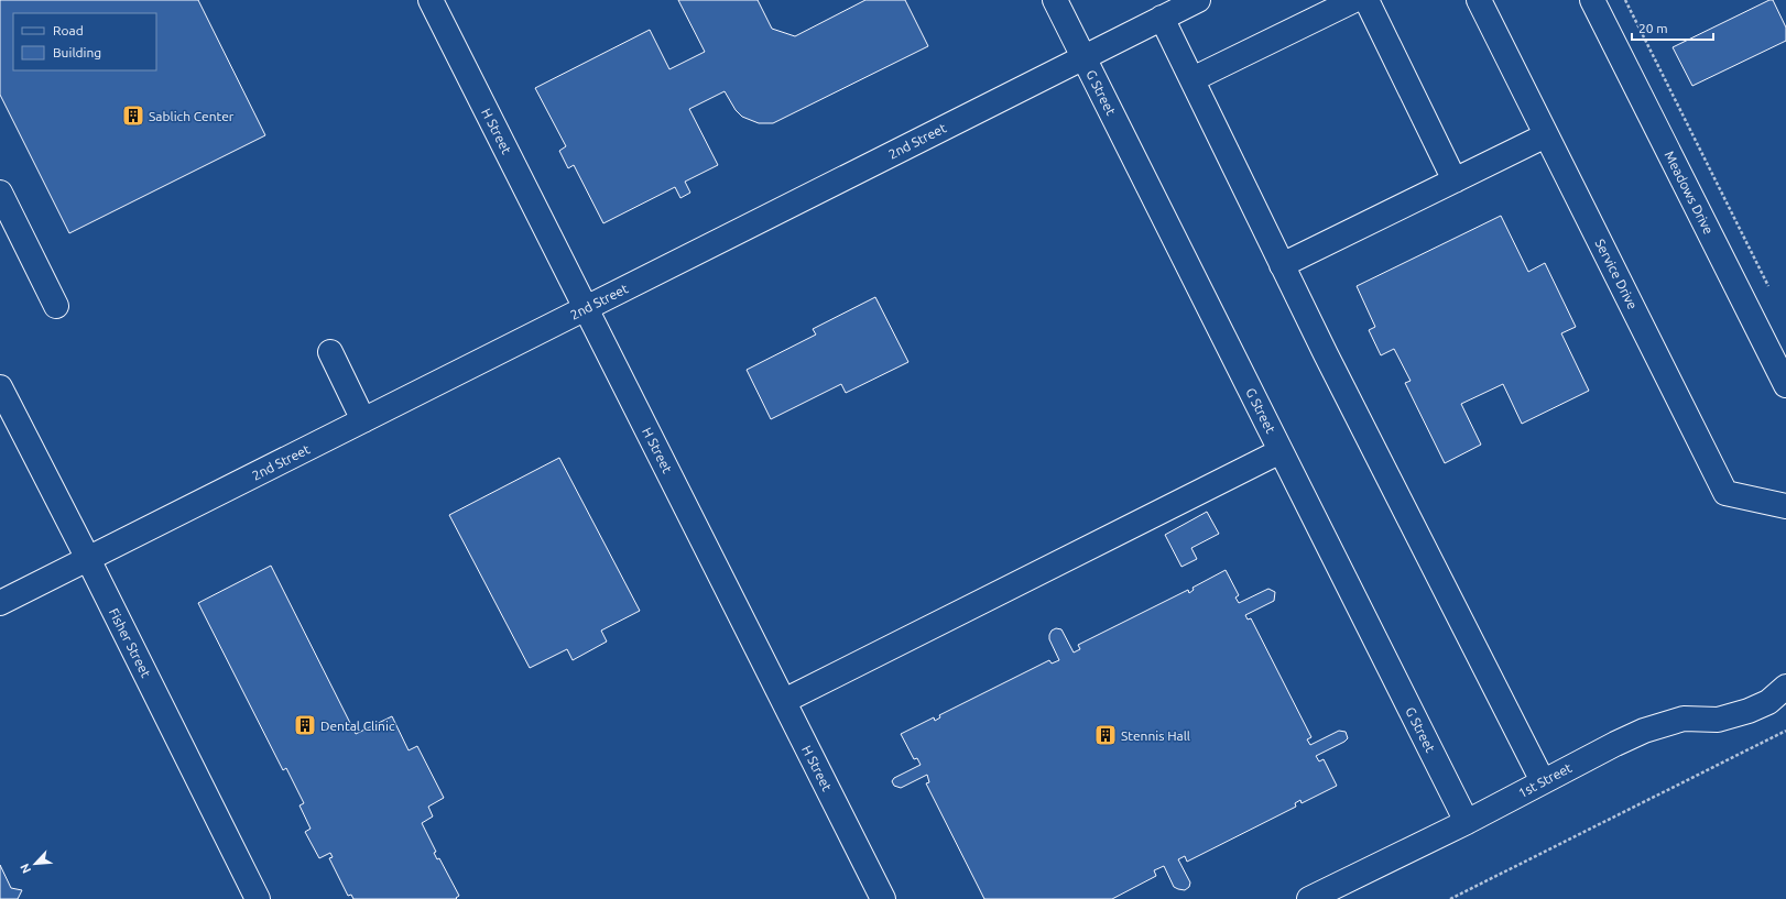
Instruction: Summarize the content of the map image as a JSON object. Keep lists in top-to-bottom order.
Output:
{
  "streets": {
    "street": [
      "G Street",
      "H Street",
      "2nd Street",
      "Meadows Drive",
      "Service Drive",
      "Fisher Street",
      "1st Street"
    ]
  },
  "crossings": [
    ["G Street", "2nd Street"],
    ["G Street", "1st Street"],
    ["H Street", "2nd Street"],
    ["2nd Street", "Fisher Street"]
  ],
  "places": {
    "building": ["Sablich Center", "Dental Clinic", "Stennis Hall"]
  },
  "legend": ["Road", "Building"],
  "scale_bar": "20 m",
  "north": "bottom left"
}
